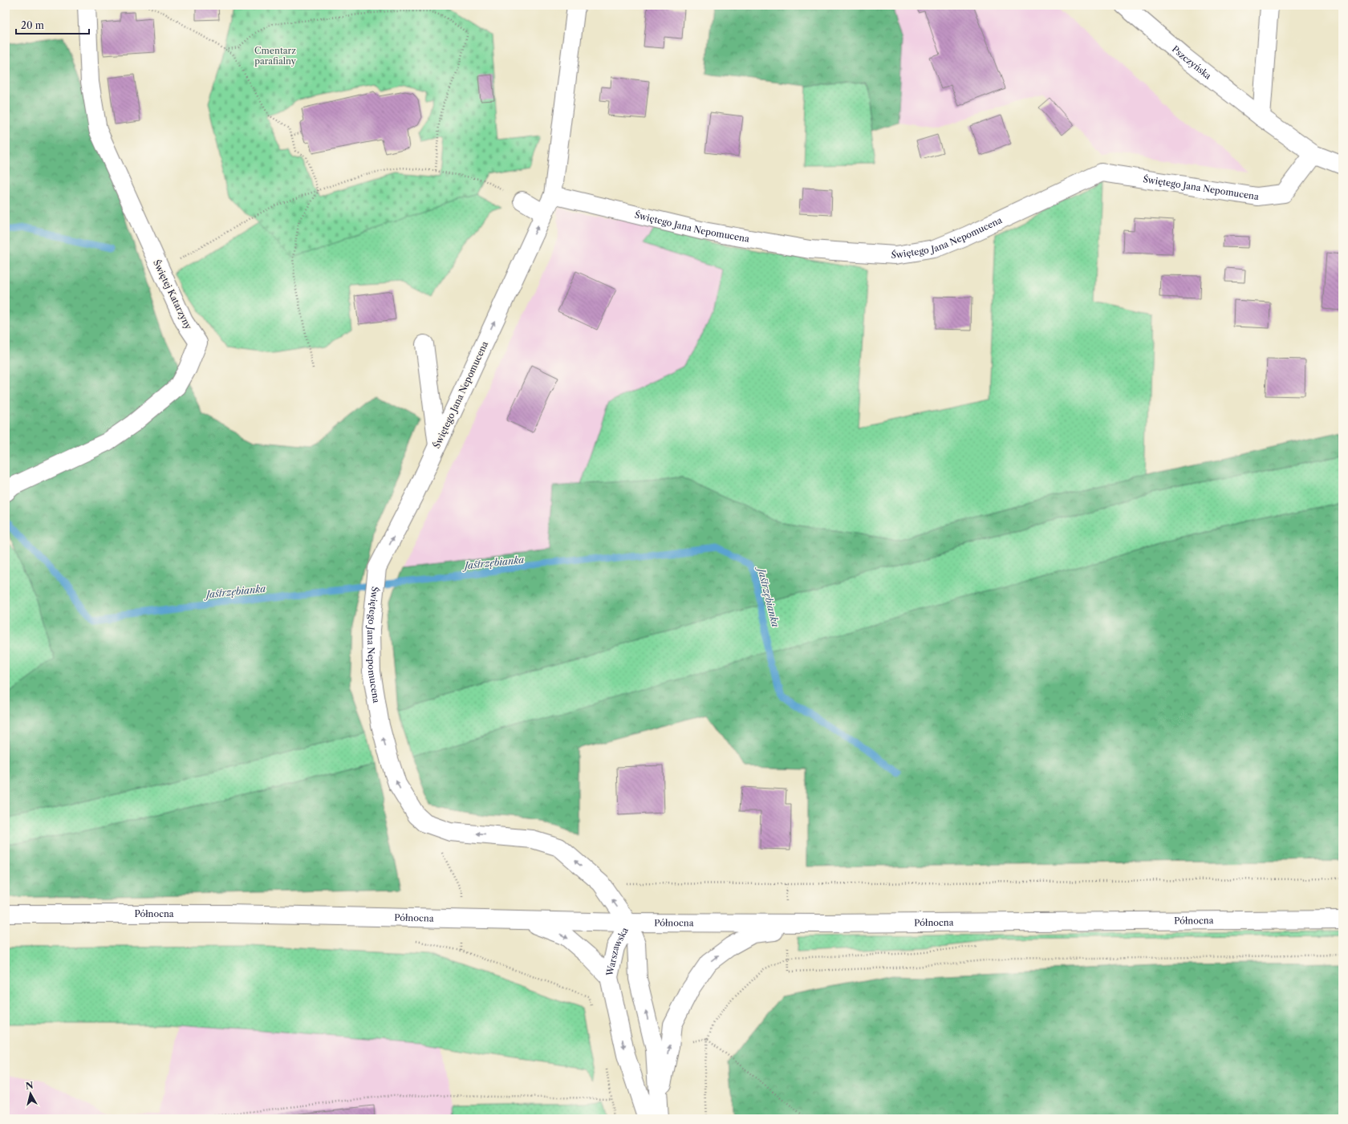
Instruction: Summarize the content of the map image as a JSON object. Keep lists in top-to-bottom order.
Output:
{
  "streets": {
    "street": [
      "Pszczyńska",
      "Świętego Jana Nepomucena",
      "Świętej Katarzyny",
      "Północna",
      "Warszawska"
    ]
  },
  "crossings": [
    ["Pszczyńska", "Świętego Jana Nepomucena"],
    ["Świętego Jana Nepomucena", "Północna"],
    ["Świętego Jana Nepomucena", "Warszawska"],
    ["Północna", "Warszawska"]
  ],
  "water": ["Jastrzębianka"],
  "parks": ["Cmentarz parafialny"],
  "scale_bar": "20 m",
  "north": "top"
}
